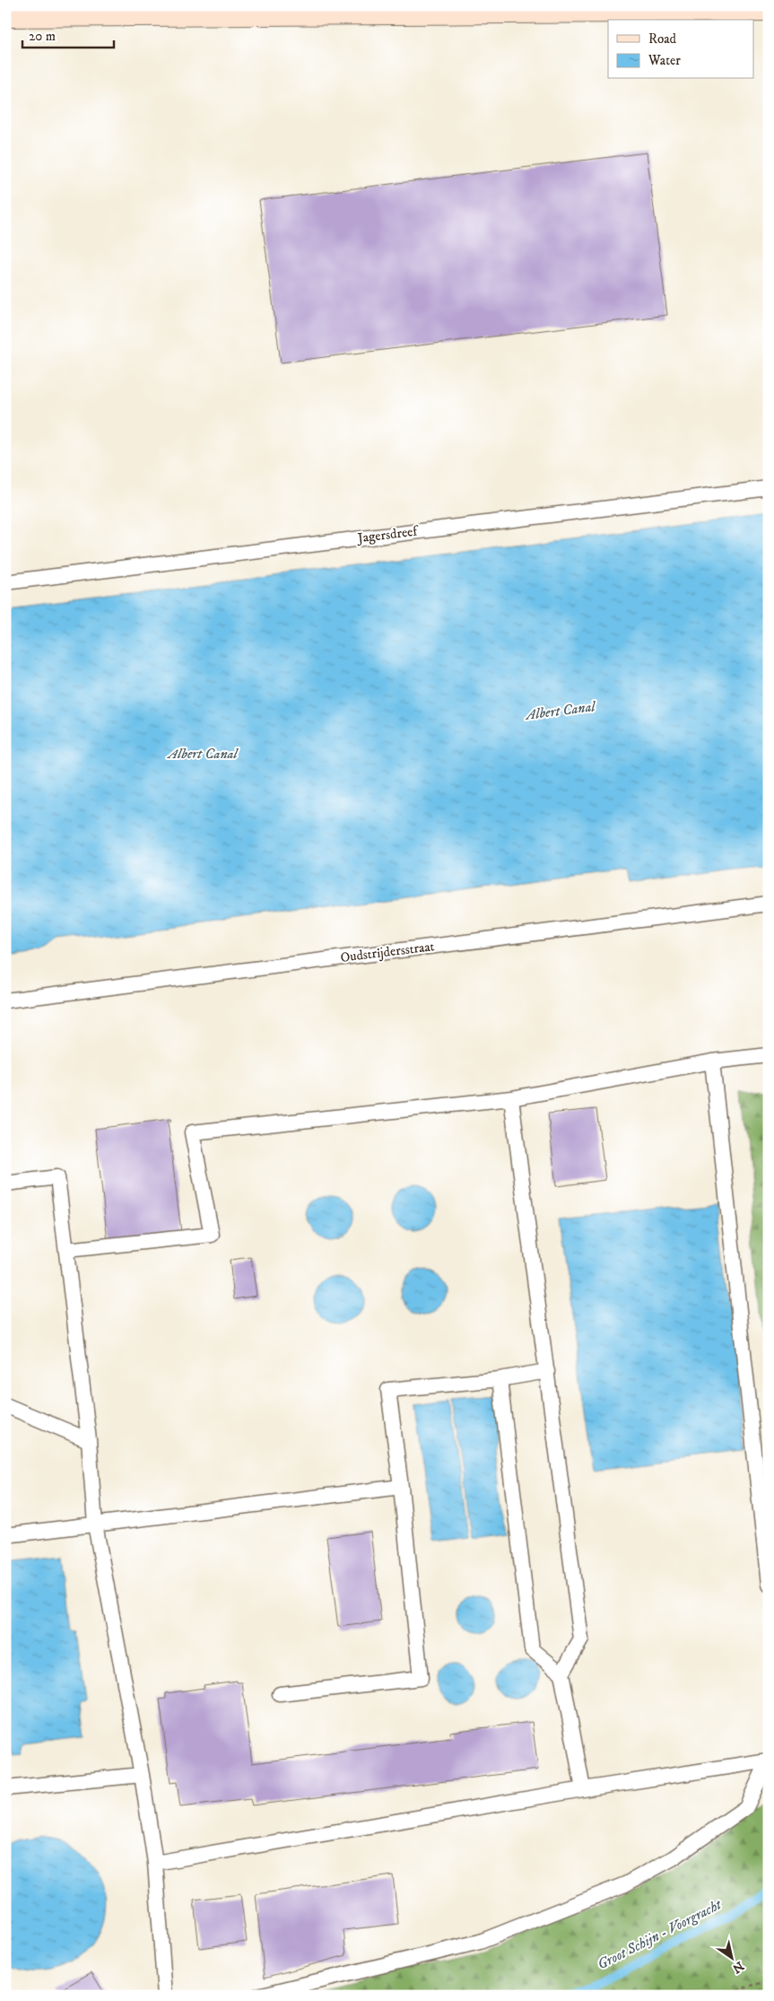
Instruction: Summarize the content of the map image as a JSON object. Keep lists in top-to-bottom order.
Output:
{
  "streets": {
    "lane": ["Jagersdreef", "Oudstrijdersstraat"]
  },
  "water": ["Albert Canal", "Groot Schijn - Voorgracht"],
  "legend": ["Road", "Water"],
  "scale_bar": "20 m",
  "north": "bottom right"
}
